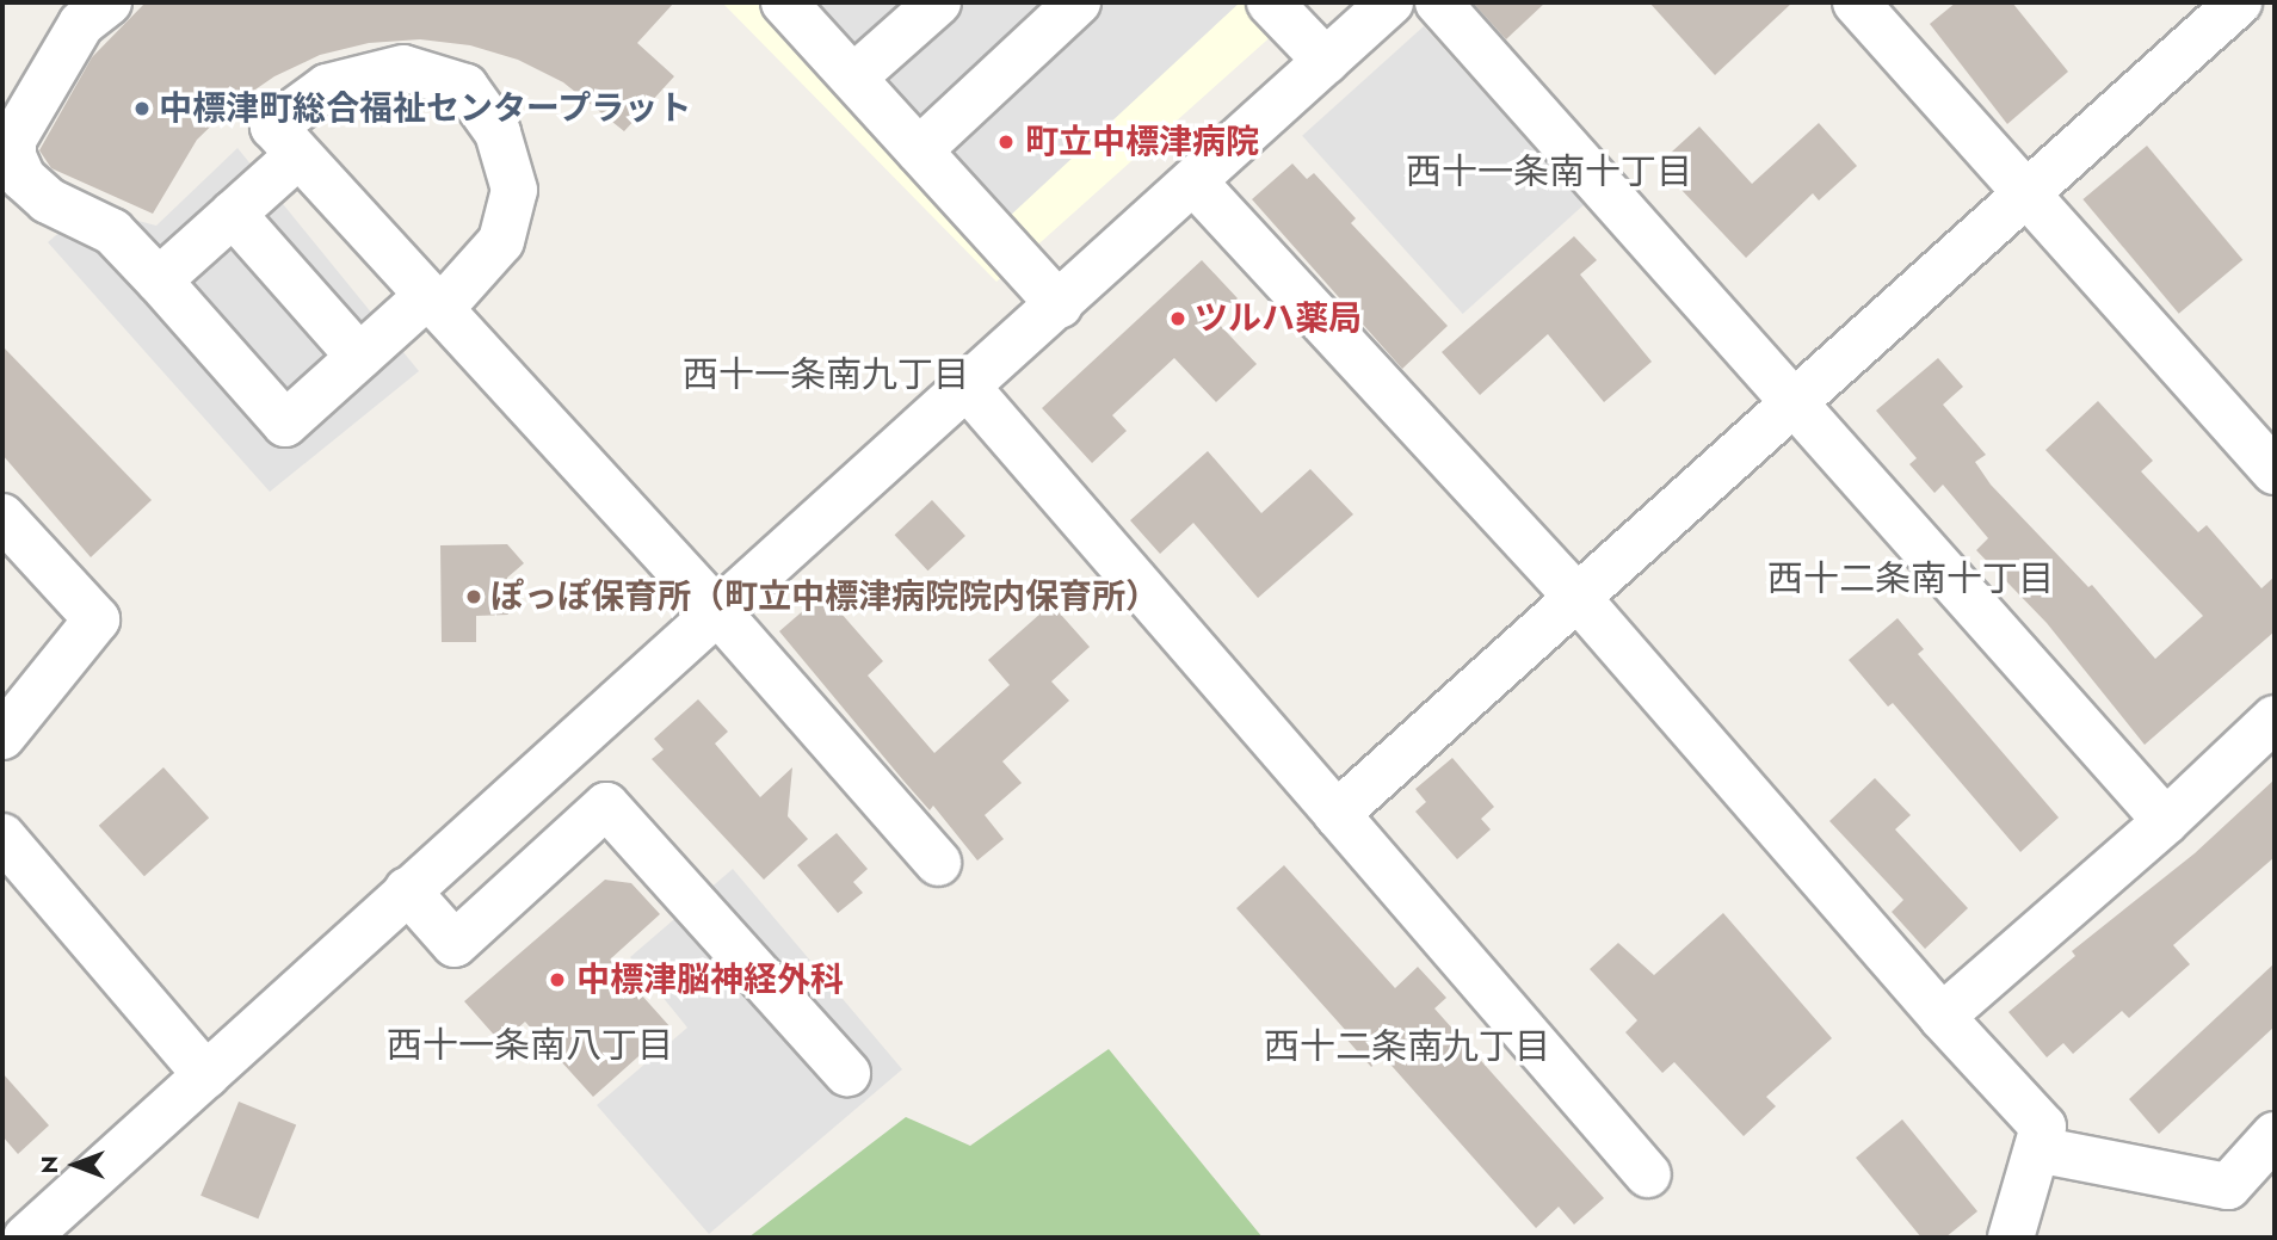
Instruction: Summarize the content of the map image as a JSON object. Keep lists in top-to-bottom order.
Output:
{
  "districts": [
    "西十一条南十丁目",
    "西十一条南九丁目",
    "西十二条南十丁目",
    "西十一条南八丁目",
    "西十二条南九丁目"
  ],
  "places": [
    "中標津町総合福祉センタープラット",
    "町立中標津病院",
    "ツルハ薬局",
    "ぽっぽ保育所（町立中標津病院院内保育所）",
    "中標津脳神経外科"
  ],
  "north": "left"
}
